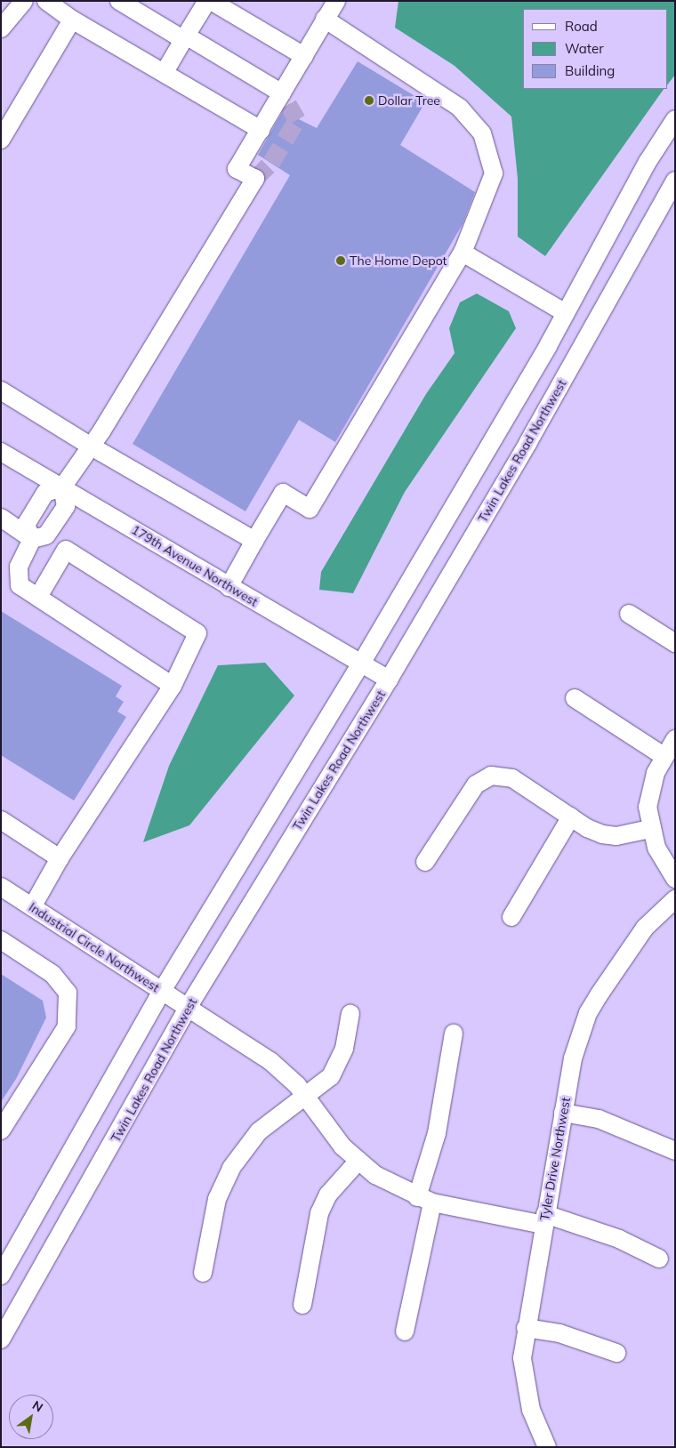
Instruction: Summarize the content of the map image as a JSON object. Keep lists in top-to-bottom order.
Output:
{
  "streets": {
    "street": [
      "Twin Lakes Road Northwest",
      "179th Avenue Northwest",
      "Industrial Circle Northwest",
      "Tyler Drive Northwest"
    ]
  },
  "crossings": [
    ["Twin Lakes Road Northwest", "179th Avenue Northwest"],
    ["Twin Lakes Road Northwest", "Industrial Circle Northwest"],
    ["Industrial Circle Northwest", "Tyler Drive Northwest"]
  ],
  "places": ["Dollar Tree", "The Home Depot"],
  "legend": ["Road", "Water", "Building"],
  "north": "top right"
}
